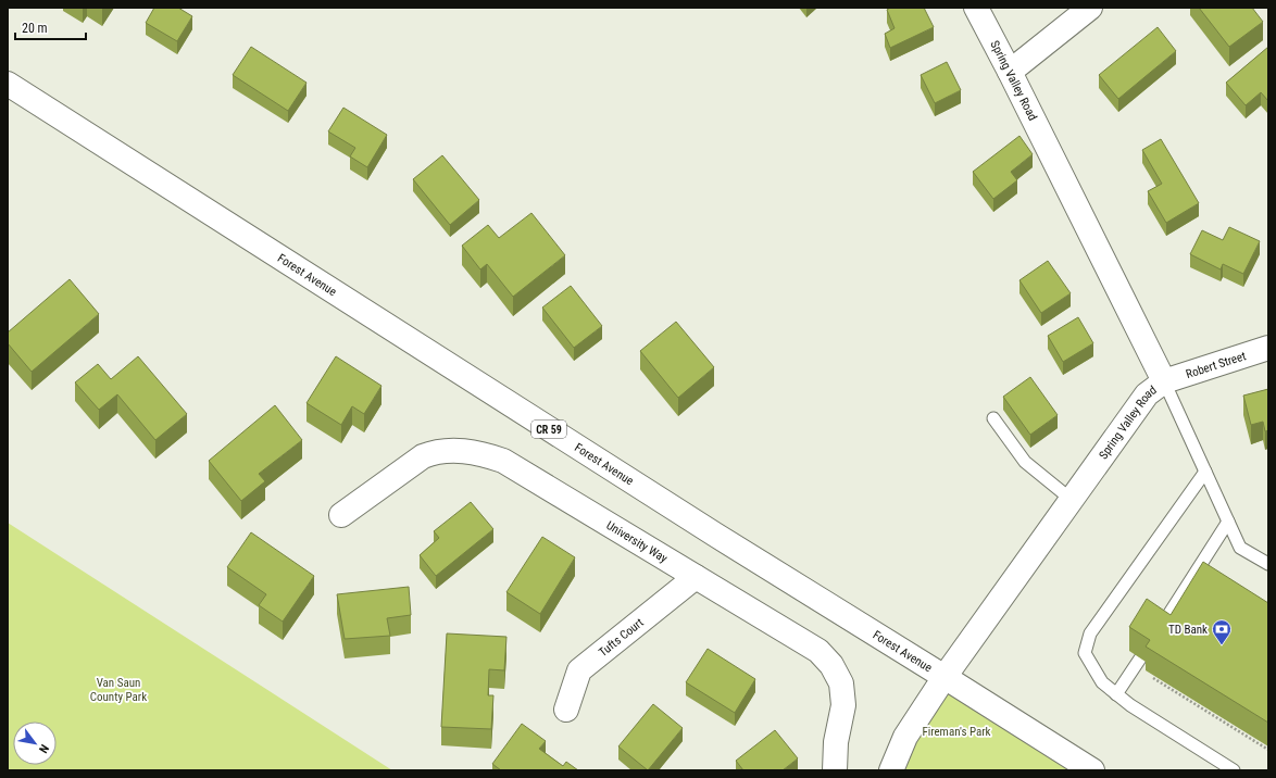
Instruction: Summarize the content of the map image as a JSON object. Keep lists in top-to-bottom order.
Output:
{
  "streets": {
    "street": [
      "Spring Valley Road",
      "Forest Avenue",
      "Robert Street",
      "CR 59",
      "University Way",
      "Tufts Court"
    ]
  },
  "crossings": [
    ["Spring Valley Road", "Forest Avenue"],
    ["Spring Valley Road", "Robert Street"],
    ["University Way", "Tufts Court"]
  ],
  "parks": ["Van Saun County Park", "Fireman's Park"],
  "places": {
    "bank": ["TD Bank"]
  },
  "scale_bar": "20 m",
  "north": "bottom right"
}
